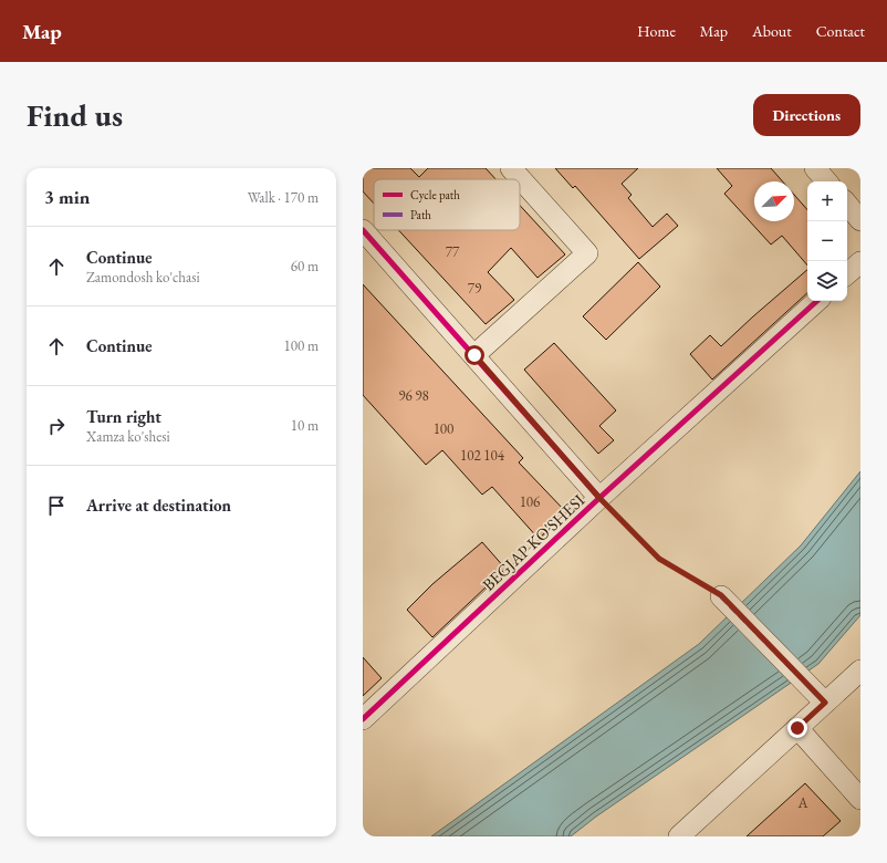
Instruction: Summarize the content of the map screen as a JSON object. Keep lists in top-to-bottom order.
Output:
{
  "streets": {
    "street": ["BEGJAP KO'SHESI"]
  },
  "house_numbers": [
    "77",
    "79",
    "96 98",
    "100",
    "102 104",
    "106",
    "A"
  ],
  "legend": ["Cycle path", "Path"],
  "north": "top right",
  "page": {
    "header": "Map",
    "nav": [
      "Home",
      "Map",
      "About",
      "Contact"
    ],
    "buttons": "Directions",
    "title": "Find us",
    "heading": ["3 min", "Walk · 170 m"],
    "map_buttons": ["+", "−"],
    "list": [
      ["Continue", "Zamondosh ko'chasi", "60 m"],
      ["Continue", "100 m"],
      ["Turn right", "Xamza ko'shesi", "10 m"],
      "Arrive at destination"
    ]
  }
}
